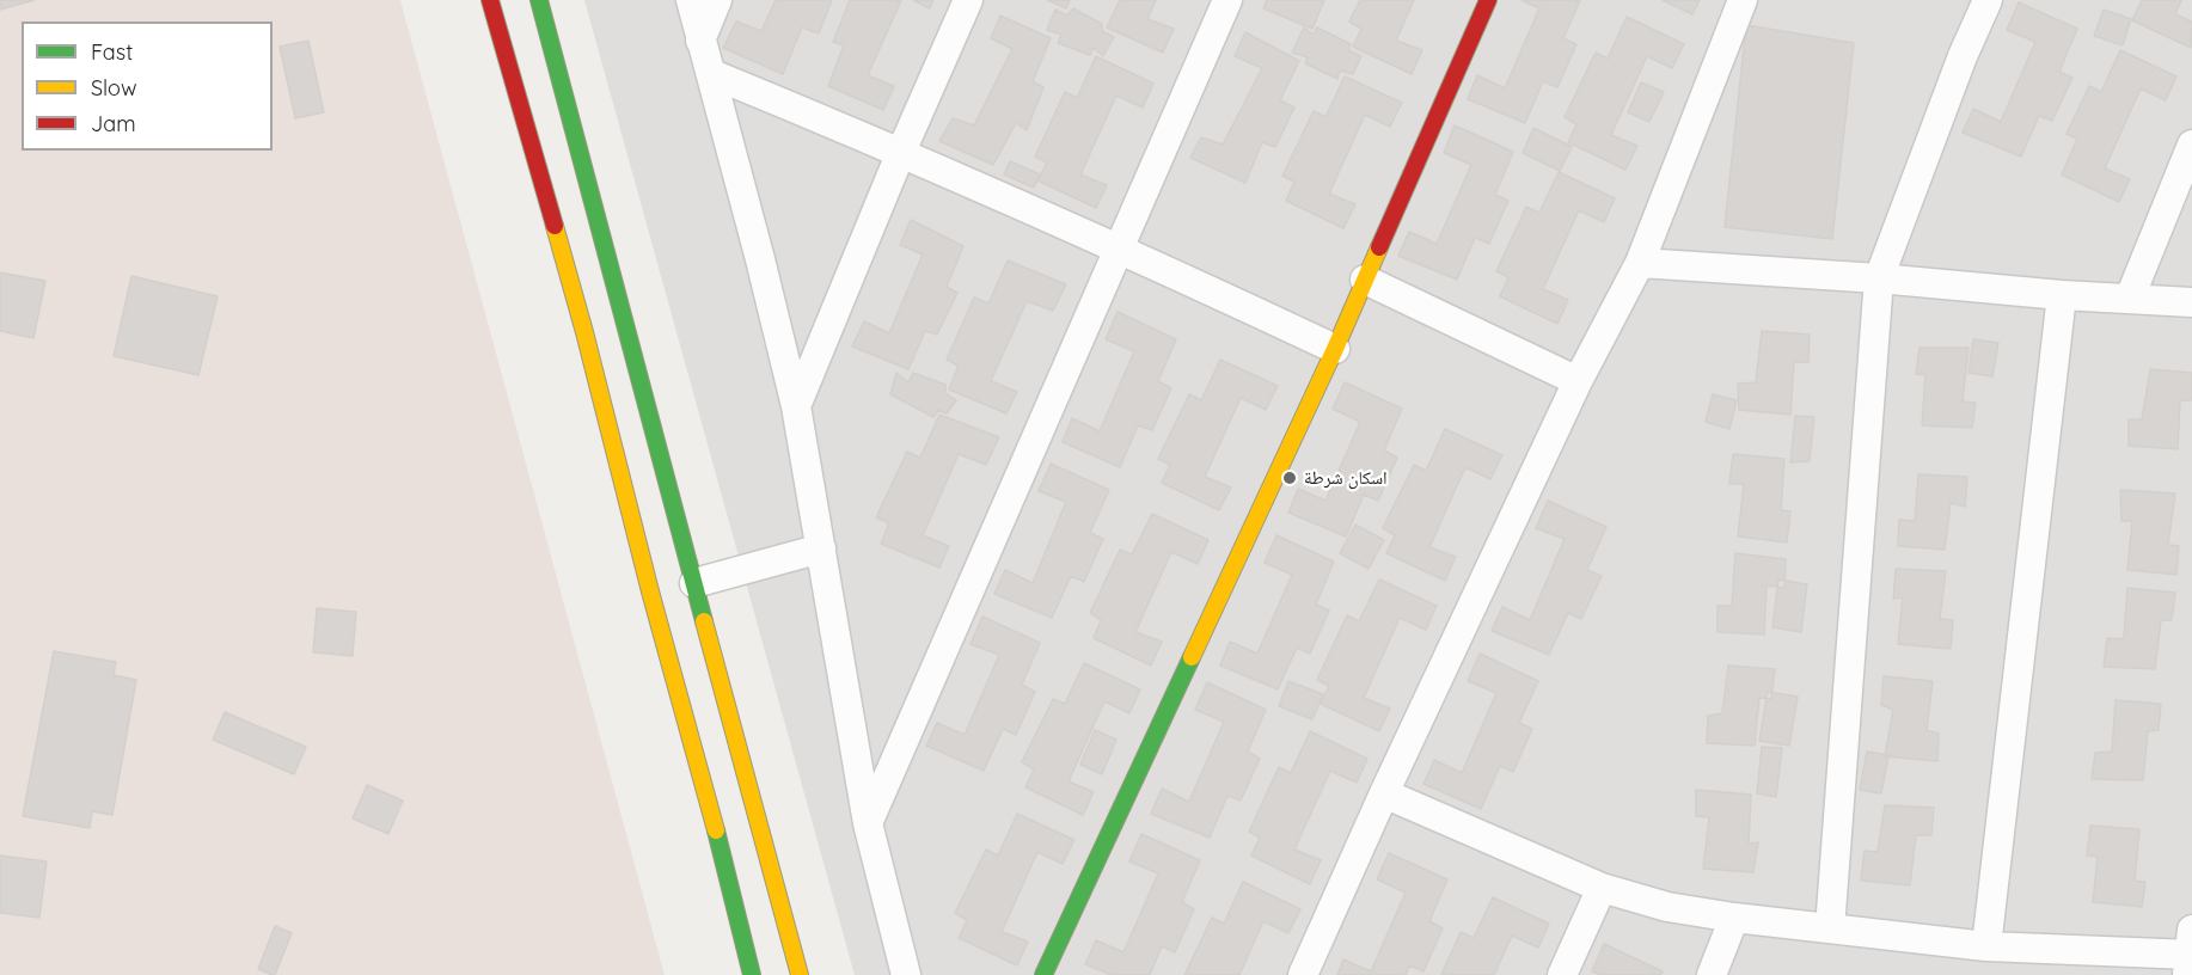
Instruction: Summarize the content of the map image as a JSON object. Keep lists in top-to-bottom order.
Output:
{
  "places": ["اسكان شرطة"],
  "legend": ["Fast", "Slow", "Jam"]
}
